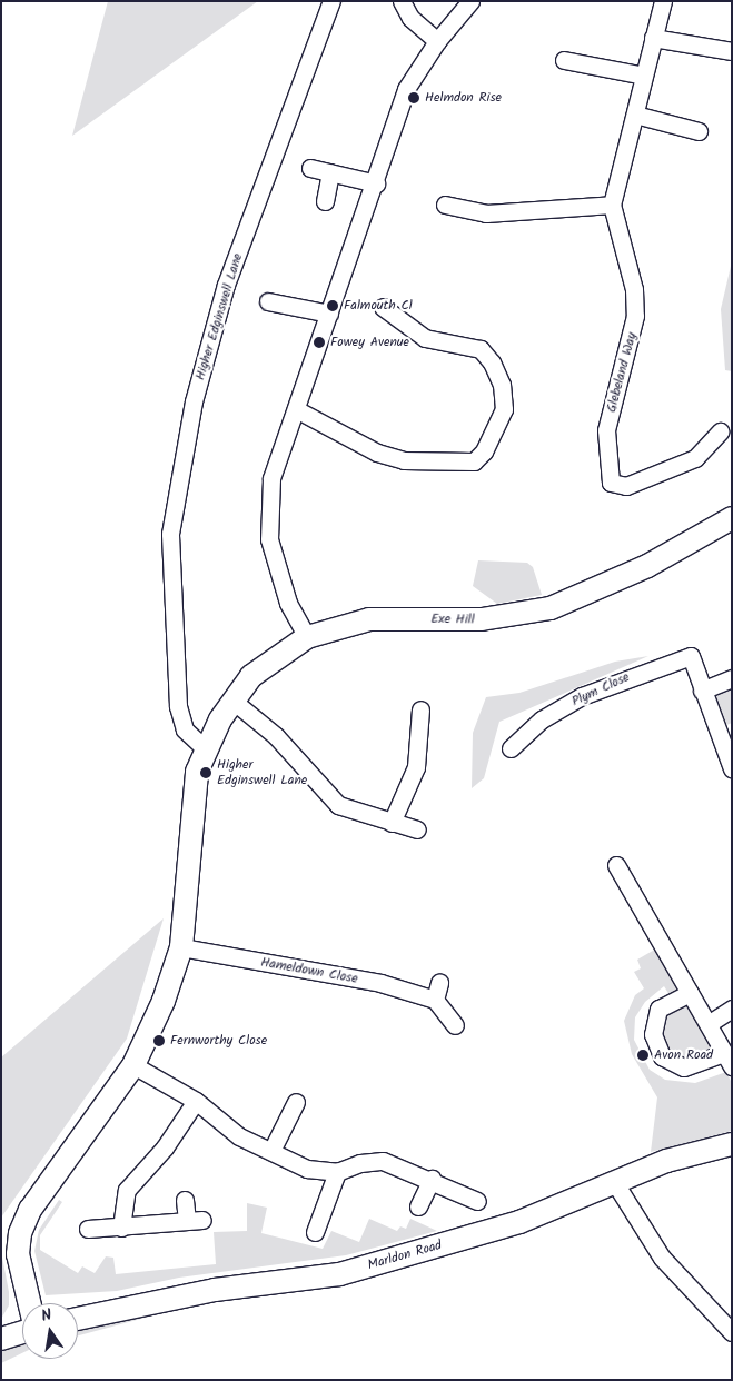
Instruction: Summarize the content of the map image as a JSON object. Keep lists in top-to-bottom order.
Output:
{
  "streets": {
    "street": [
      "Higher Edginswell Lane",
      "Glebeland Way",
      "Exe Hill",
      "Plym Close",
      "Hameldown Close",
      "Marldon Road"
    ]
  },
  "crossings": [
    ["Higher Edginswell Lane", "Exe Hill"]
  ],
  "places": [
    "Helmdon Rise",
    "Falmouth Cl",
    "Fowey Avenue",
    "Higher Edginswell Lane",
    "Fernworthy Close",
    "Avon Road"
  ],
  "north": "top"
}
